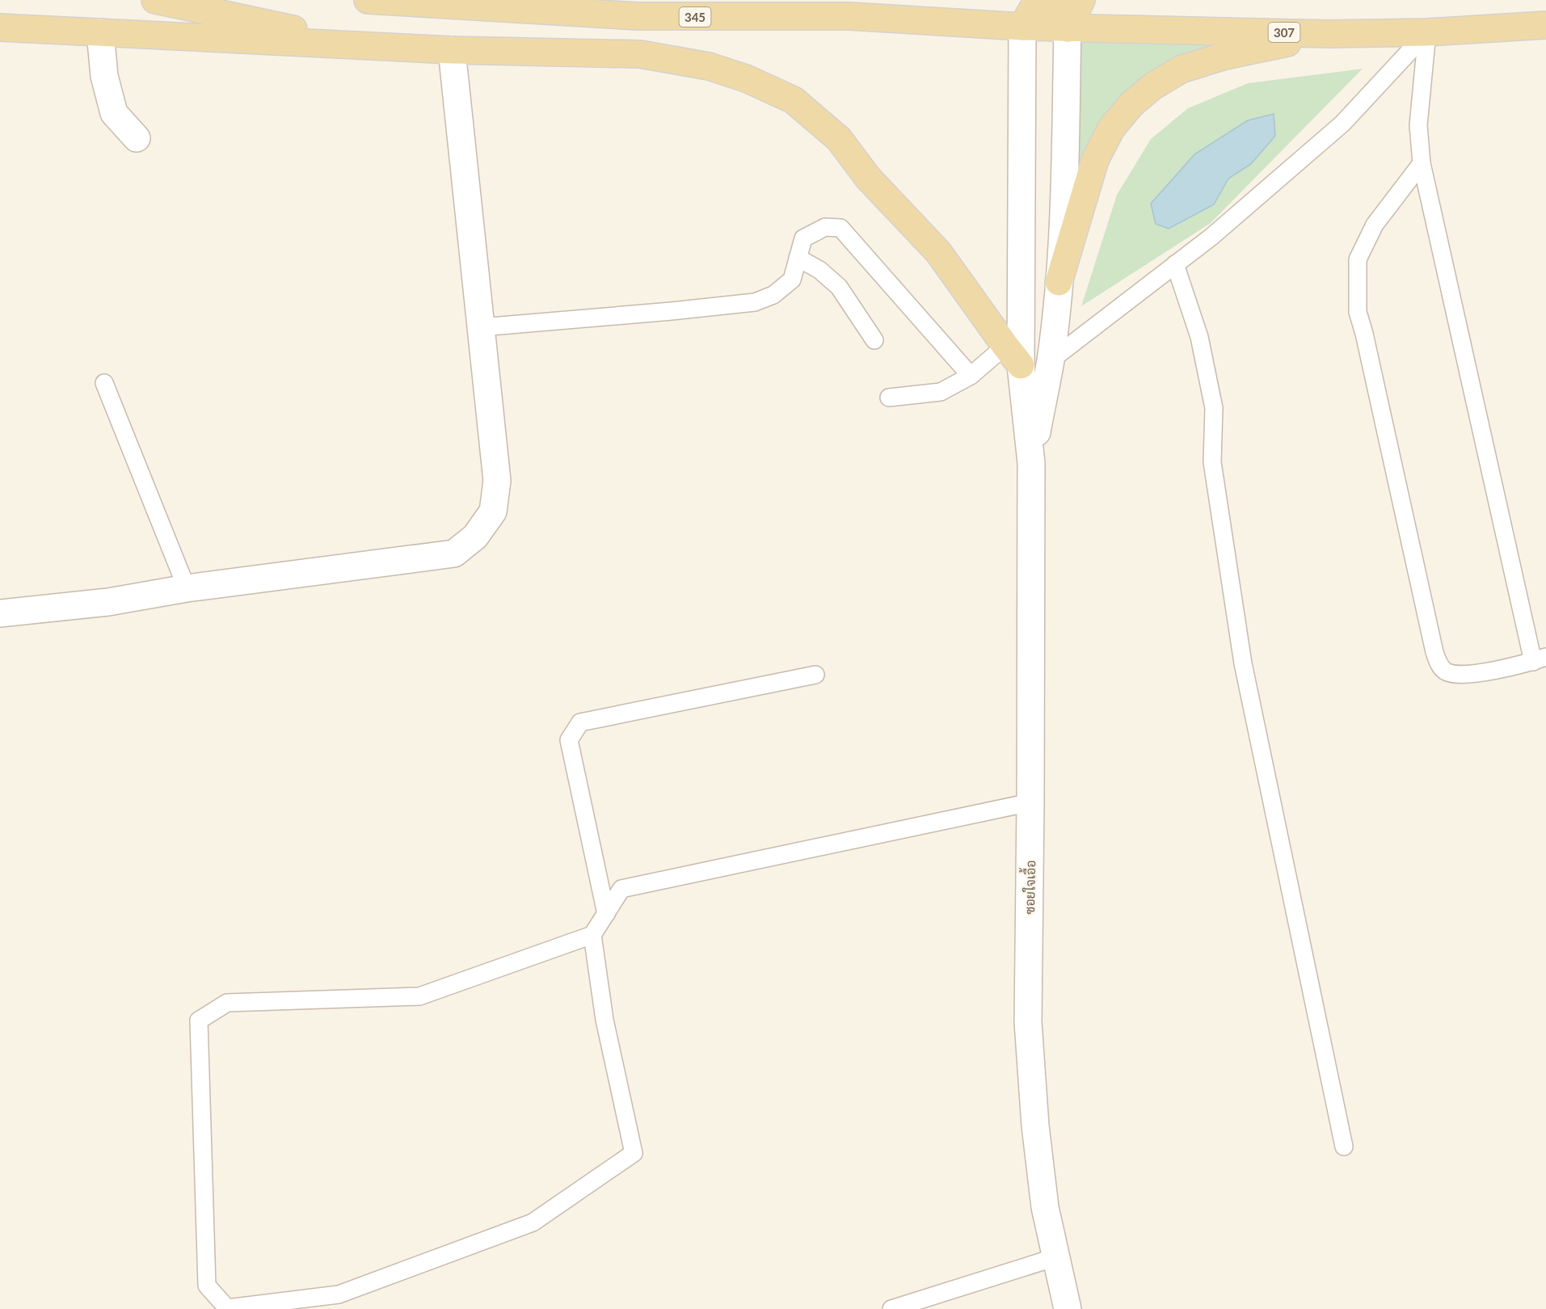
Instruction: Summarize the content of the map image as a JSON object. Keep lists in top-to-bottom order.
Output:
{
  "streets": {
    "main road": ["345", "307"],
    "street": ["ซอยใจเอื้อ"]
  },
  "crossings": [
    ["345", "307"]
  ]
}
